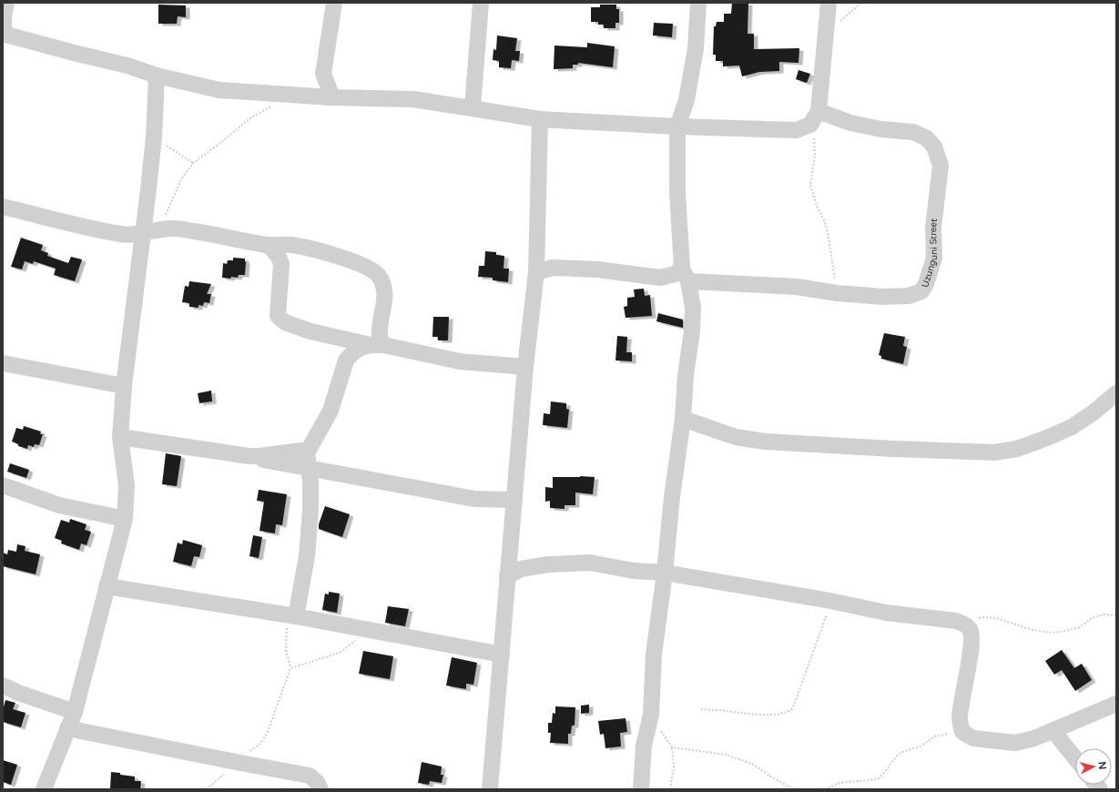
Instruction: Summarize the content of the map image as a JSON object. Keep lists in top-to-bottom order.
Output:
{
  "streets": {
    "street": ["Uzunguni Street"]
  },
  "north": "right"
}
